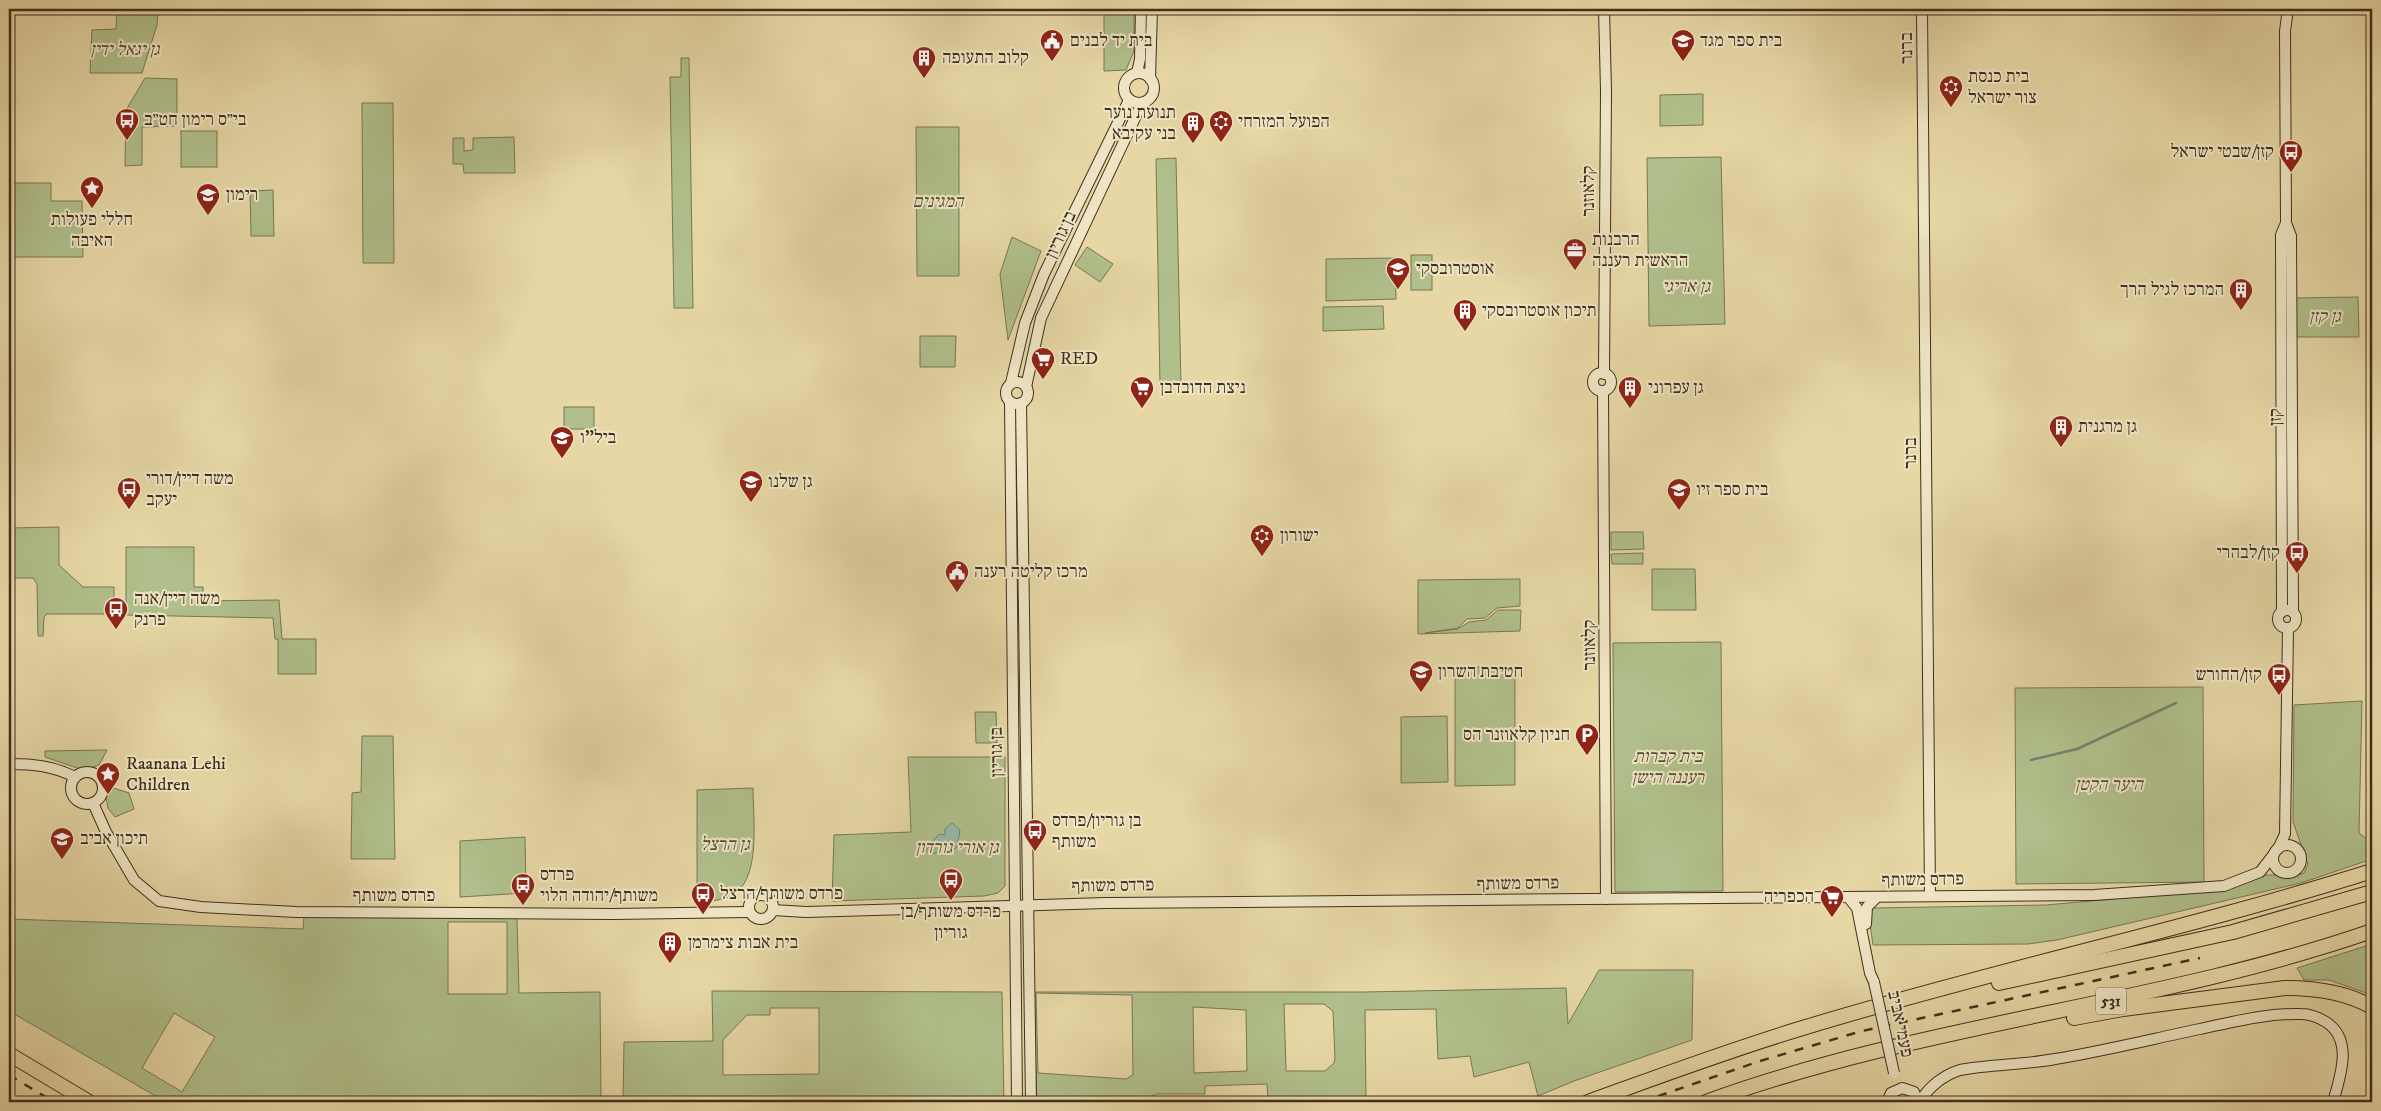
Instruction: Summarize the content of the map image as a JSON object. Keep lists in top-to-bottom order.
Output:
{
  "streets": {
    "highway": ["531"],
    "street": [
      "ברנר",
      "קלאוזנר",
      "בן גוריון",
      "קזן",
      "פרדס משותף",
      "פעמי אביב"
    ]
  },
  "crossings": [
    ["ברנר", "פרדס משותף"],
    ["קלאוזנר", "פרדס משותף"],
    ["בן גוריון", "פרדס משותף"],
    ["פרדס משותף", "פעמי אביב"]
  ],
  "parks": [
    "גן יגאל ידין",
    "המגינים",
    "גן אריגי",
    "גן קזן",
    "בית קברות רעננה הישן",
    "היער הקטן",
    "גן הרצל",
    "גן אורי גורדון"
  ],
  "places": {
    "public building": ["בית יד לבנים", "מרכז קליטה רענה"],
    "school or university": [
      "בית ספר מגד",
      "רימון",
      "אוסטרובסקי",
      "ביל\"ו",
      "גן שלנו",
      "בית ספר זיו",
      "חטיבת השרון",
      "תיכון אביב"
    ],
    "building": [
      "קלוב התעופה",
      "תנועת נוער בני עקיבא",
      "המרכז לגיל הרך",
      "תיכון אוסטרובסקי",
      "גן עפרוני",
      "גן מרגנית",
      "בית אבות צימרמן"
    ],
    "synagogue": ["בית כנסת צור ישראל", "הפועל המזרחי", "ישורון"],
    "bus stop": [
      "בי״ס רימון חט״ב",
      "קזן/שבטי ישראל",
      "משה דיין/דורי יעקב",
      "קזן/לבהרי",
      "משה דיין/אנה פרנק",
      "קזן/החורש",
      "בן גוריון/פרדס משותף",
      "פרדס משותף/בן גוריון",
      "פרדס משותף/יהודה הלוי",
      "פרדס משותף/הרצל"
    ],
    "place": ["חללי פעולות האיבה", "Raanana Lehi Children"],
    "office": ["הרבנות הראשית רעננה"],
    "supermarket": ["RED", "ניצת הדובדבן", "הכפריה"],
    "parking": ["חניון קלאוזנר הס"]
  }
}
